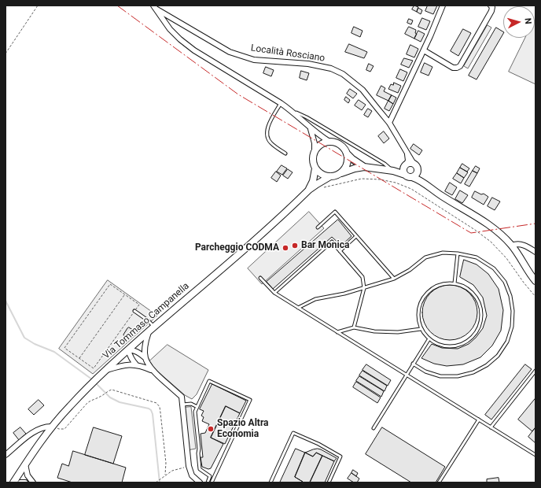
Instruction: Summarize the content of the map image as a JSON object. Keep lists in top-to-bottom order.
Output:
{
  "streets": {
    "main road": ["Via Tommaso Campanella"],
    "street": ["Località Rosciano"]
  },
  "crossings": [
    ["Località Rosciano", "Via Tommaso Campanella"]
  ],
  "places": ["Bar Monica", "Parcheggio CODMA", "Spazio Altra Economia"],
  "north": "right"
}
